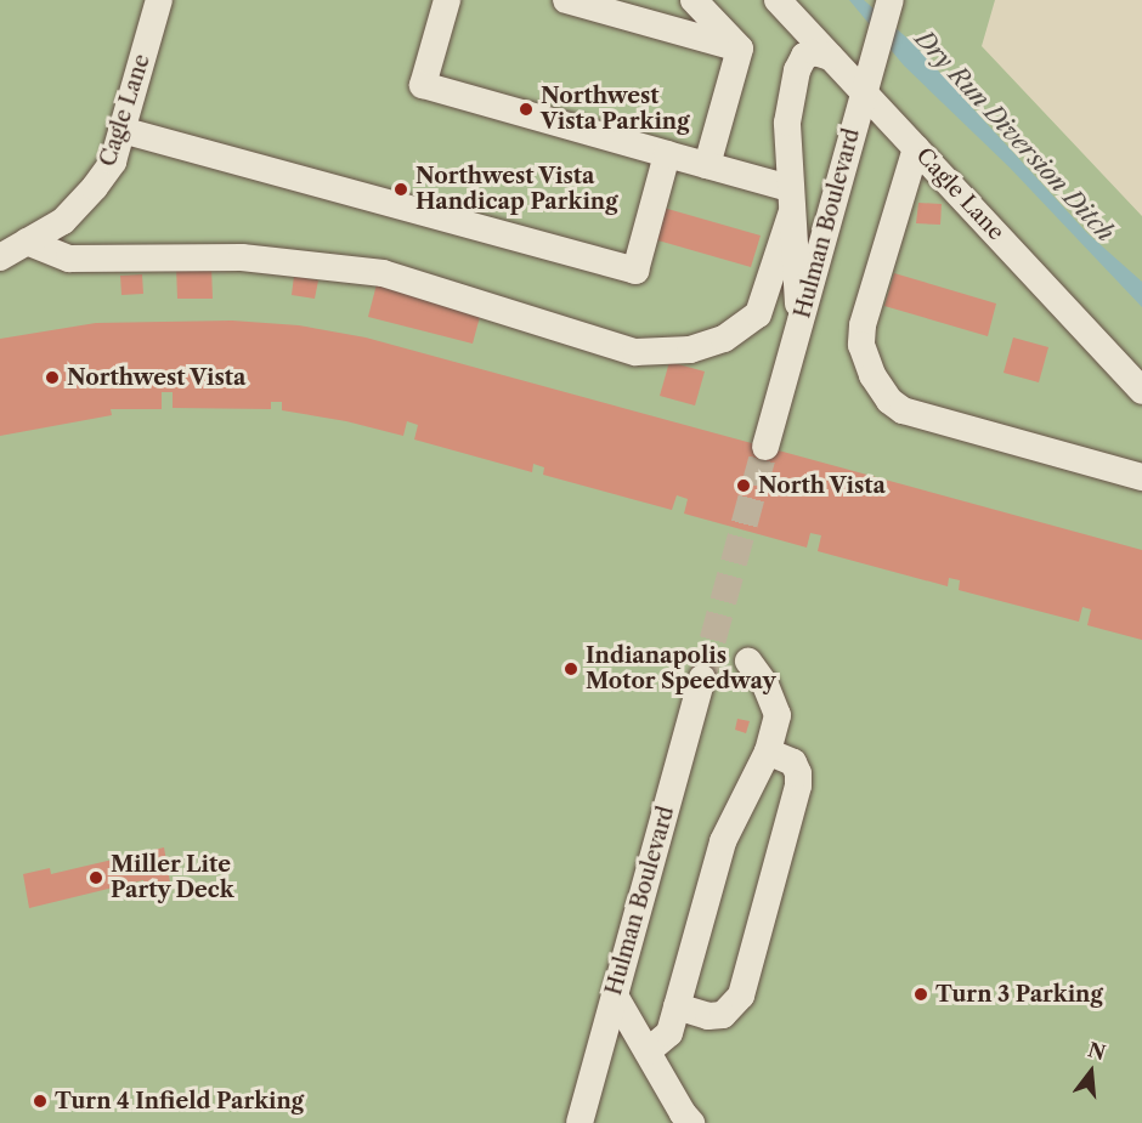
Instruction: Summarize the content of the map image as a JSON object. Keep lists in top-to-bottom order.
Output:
{
  "streets": {
    "street": ["Cagle Lane", "Hulman Boulevard"]
  },
  "crossings": [
    ["Cagle Lane", "Hulman Boulevard"]
  ],
  "water": ["Dry Run Diversion Ditch"],
  "places": [
    "Northwest Vista Parking",
    "Northwest Vista Handicap Parking",
    "Northwest Vista",
    "North Vista",
    "Indianapolis Motor Speedway",
    "Miller Lite Party Deck",
    "Turn 3 Parking",
    "Turn 4 Infield Parking"
  ],
  "north": "top"
}
